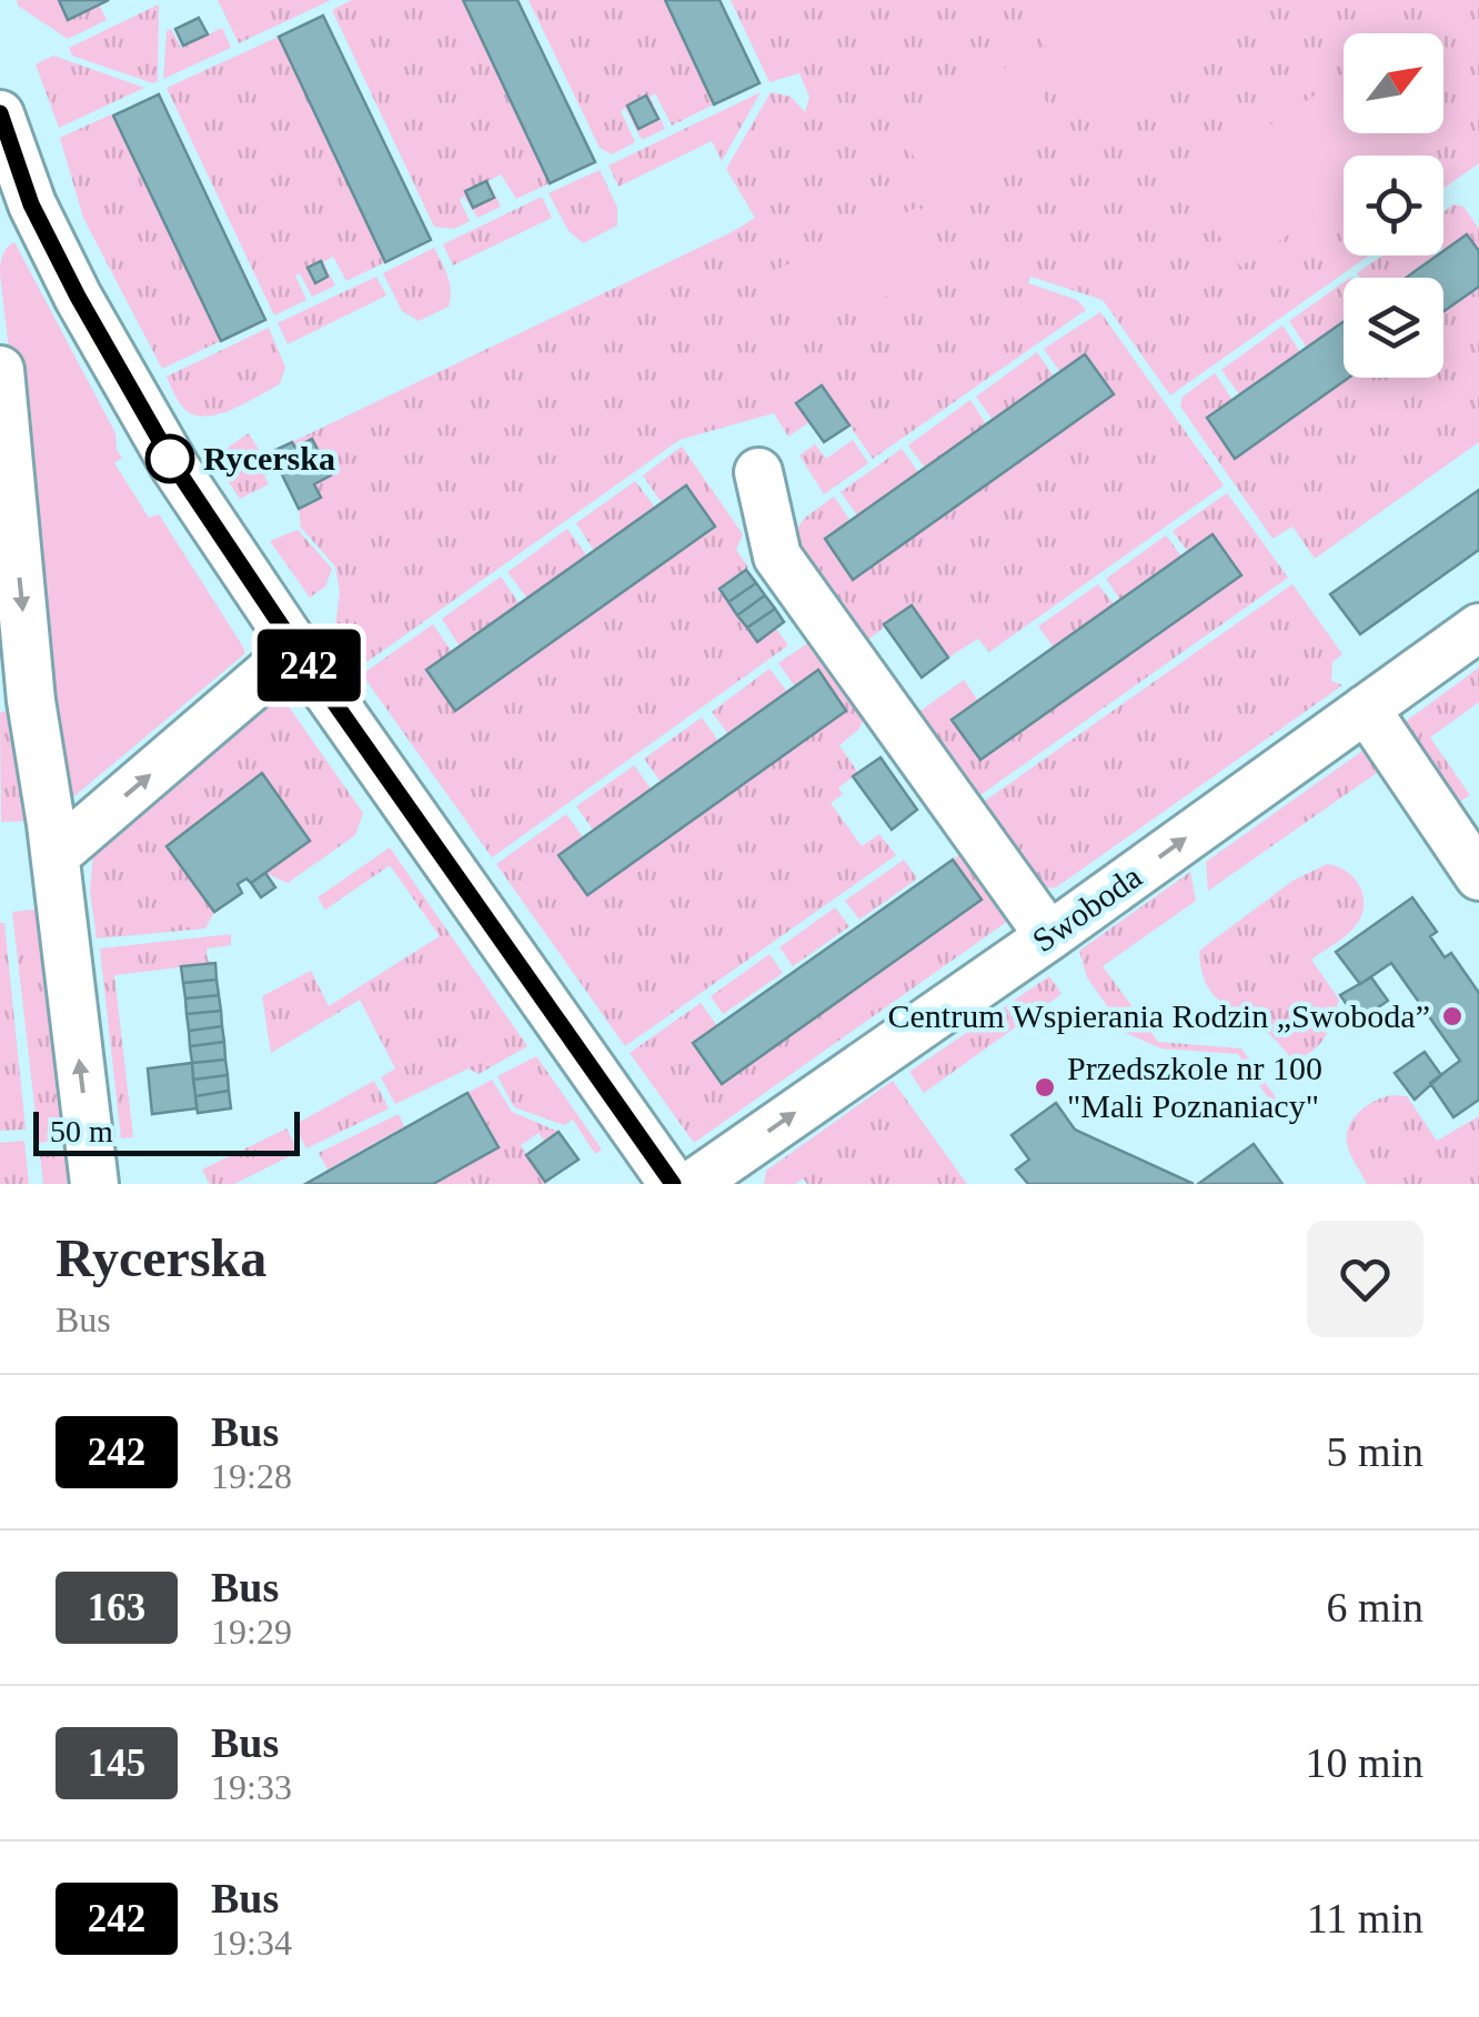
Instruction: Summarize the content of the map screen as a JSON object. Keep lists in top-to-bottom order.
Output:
{
  "streets": {
    "street": ["Swoboda"]
  },
  "one_way": ["Swoboda"],
  "places": ["Rycerska", "Centrum Wspierania Rodzin „Swoboda”", "Przedszkole nr 100 \"Mali Poznaniacy\""],
  "lines": ["bus line 242"],
  "scale_bar": "50 m",
  "north": "top right",
  "page": {
    "on_map": "242",
    "scale": "50 m",
    "heading": ["Rycerska", "Bus"],
    "list": [
      {
        "mark": "242",
        "name": "Bus",
        "note": "19:28",
        "value": "5 min"
      },
      {
        "mark": "163",
        "name": "Bus",
        "note": "19:29",
        "value": "6 min"
      },
      {
        "mark": "145",
        "name": "Bus",
        "note": "19:33",
        "value": "10 min"
      },
      {
        "mark": "242",
        "name": "Bus",
        "note": "19:34",
        "value": "11 min"
      }
    ]
  }
}
